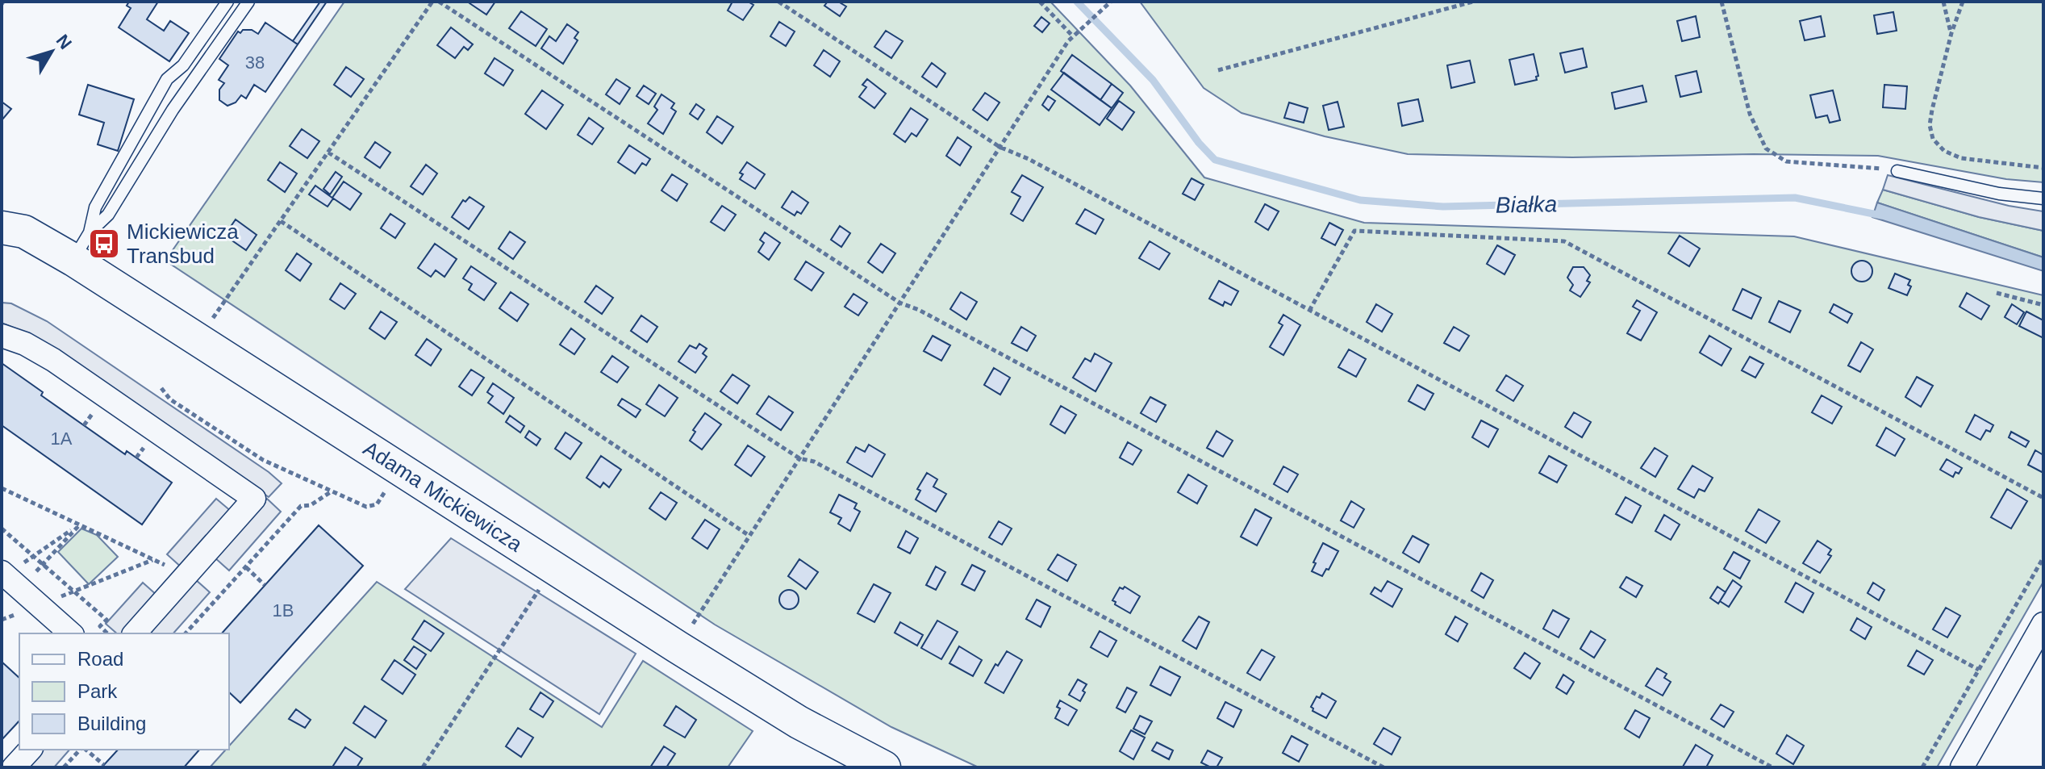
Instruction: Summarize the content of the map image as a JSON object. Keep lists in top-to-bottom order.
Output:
{
  "streets": {
    "street": ["Adama Mickiewicza"]
  },
  "water": ["Białka"],
  "places": {
    "bus stop": ["Mickiewicza Transbud"]
  },
  "house_numbers": ["38", "1A", "1B"],
  "legend": ["Road", "Park", "Building"],
  "north": "top right"
}
